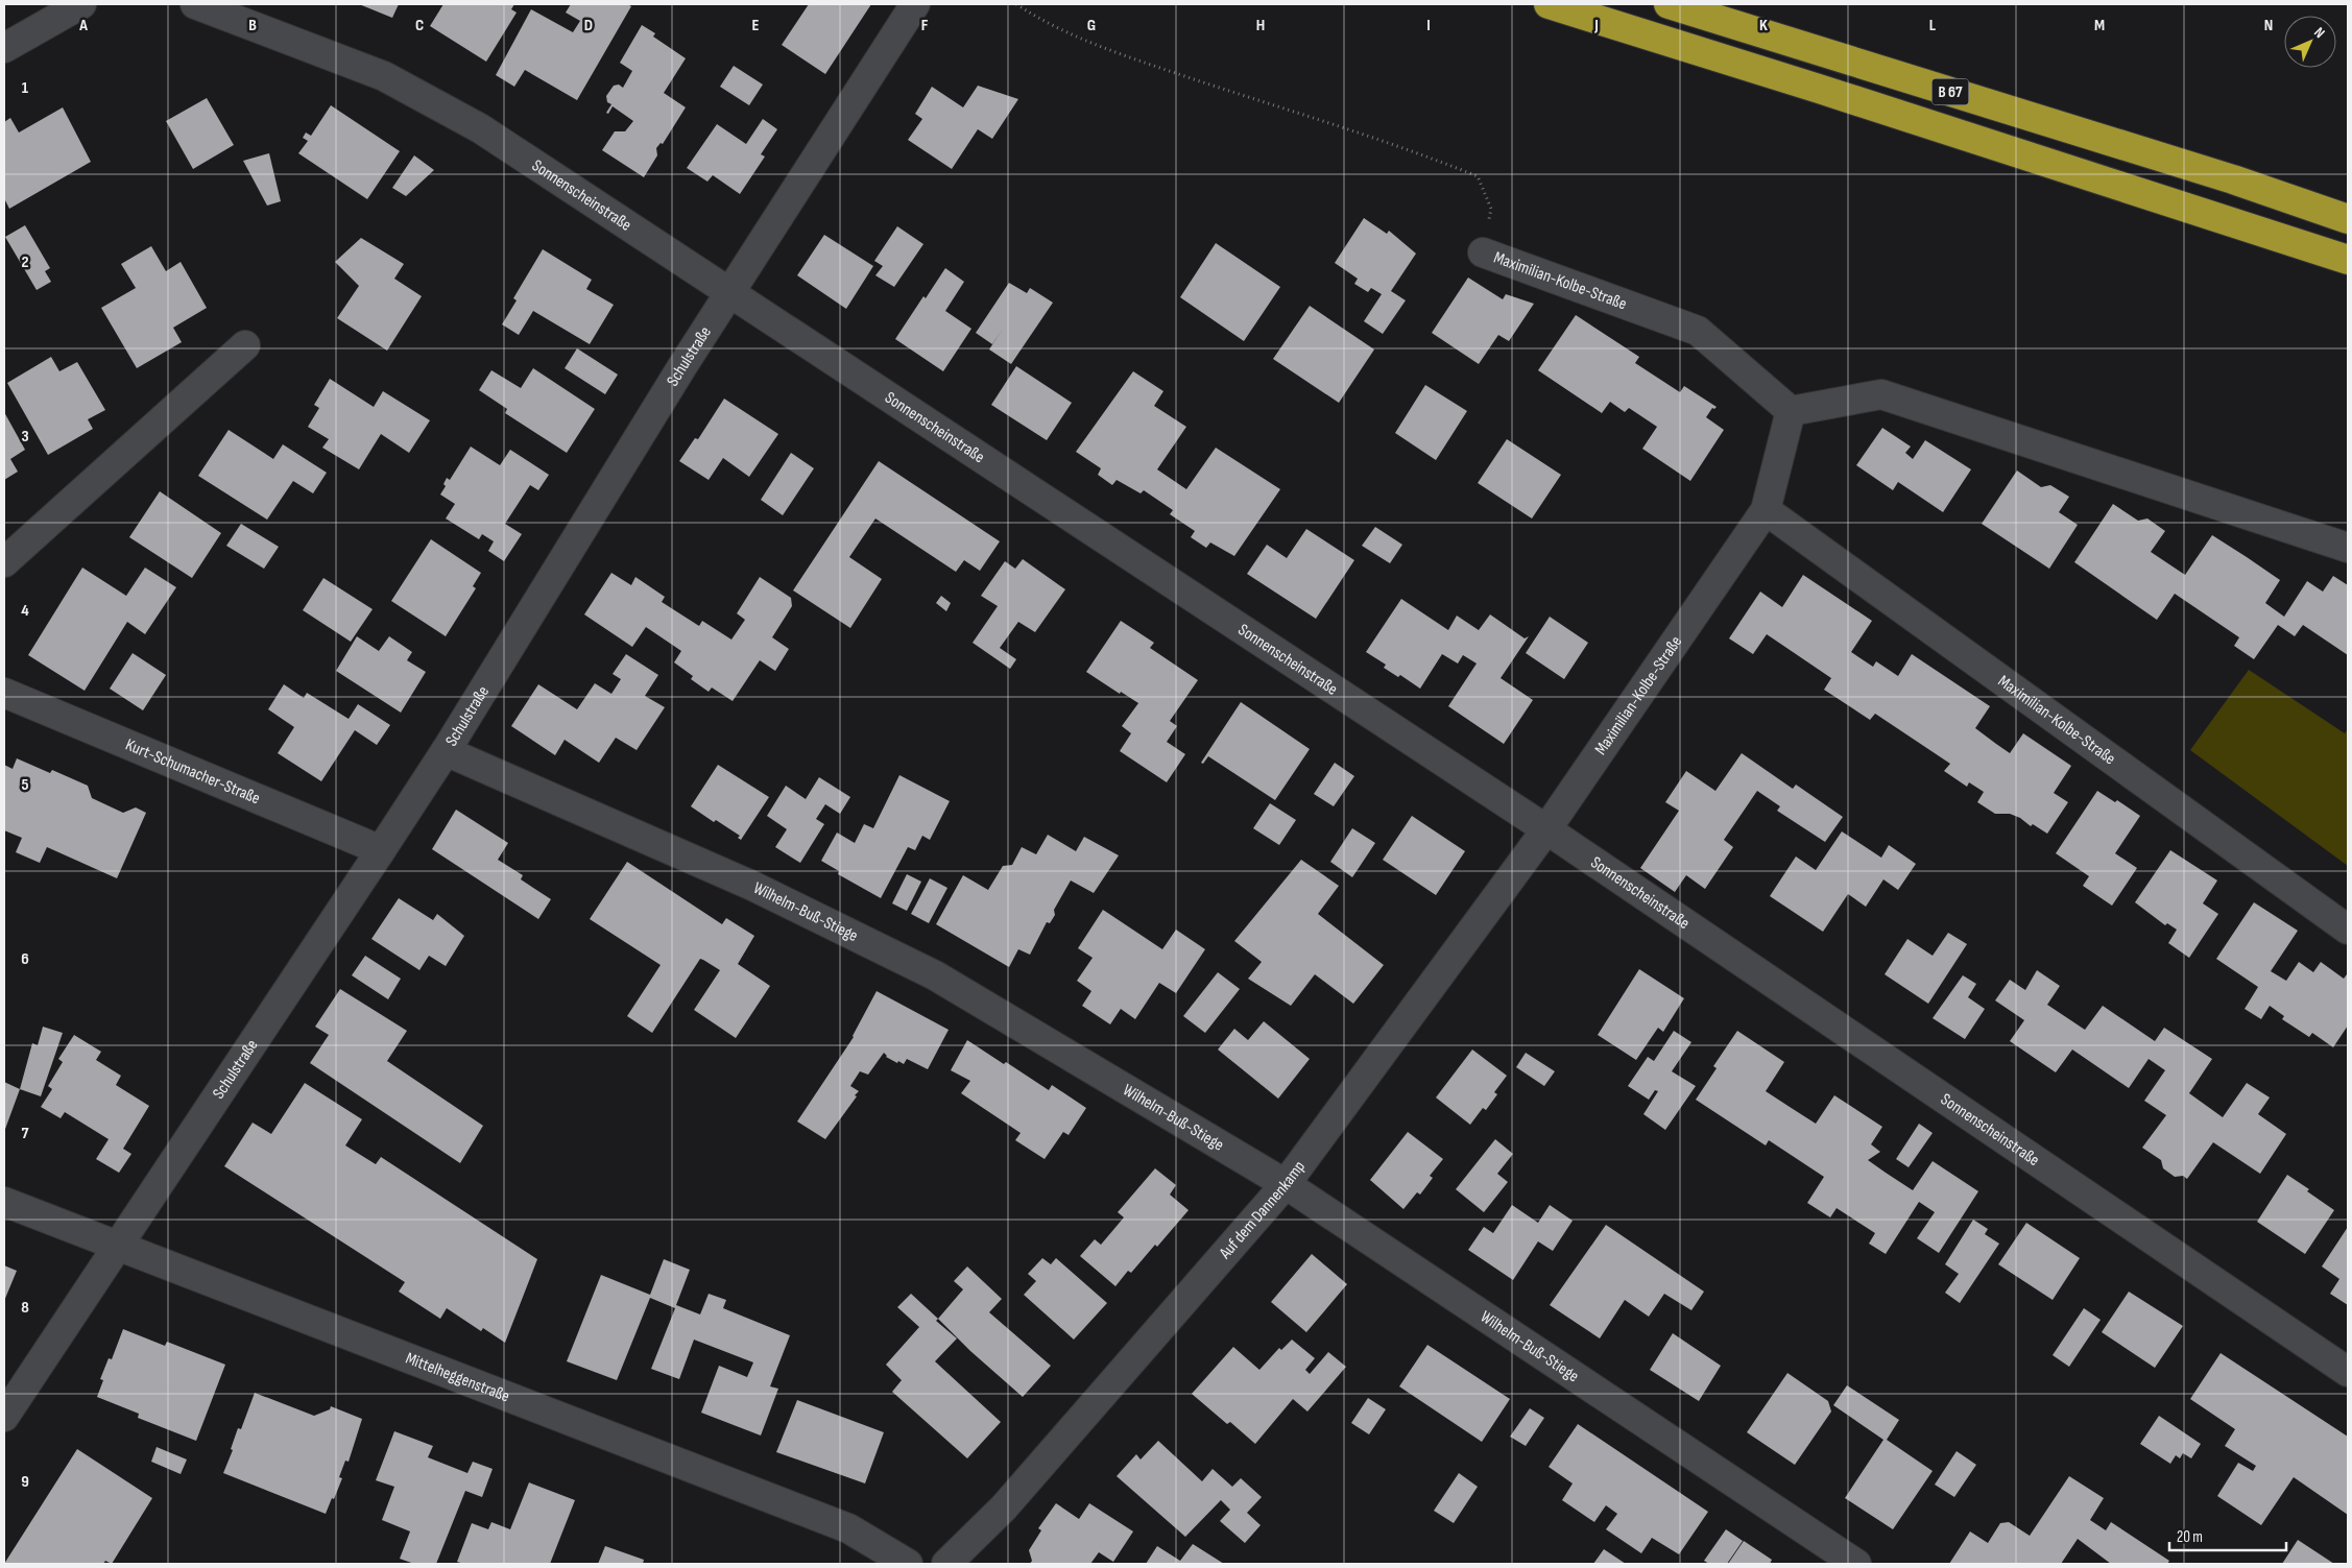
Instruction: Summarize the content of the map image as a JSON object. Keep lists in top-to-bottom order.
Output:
{
  "streets": {
    "highway": ["B 67"],
    "street": [
      "Sonnenscheinstraße",
      "Maximilian-Kolbe-Straße",
      "Schulstraße",
      "Kurt-Schumacher-Straße",
      "Wilhelm-Buß-Stiege",
      "Auf dem Dannenkamp",
      "Mittelheggenstraße"
    ]
  },
  "crossings": [
    ["Sonnenscheinstraße", "Maximilian-Kolbe-Straße"],
    ["Sonnenscheinstraße", "Schulstraße"],
    ["Sonnenscheinstraße", "Auf dem Dannenkamp"],
    ["Maximilian-Kolbe-Straße", "Auf dem Dannenkamp"],
    ["Schulstraße", "Kurt-Schumacher-Straße"],
    ["Schulstraße", "Wilhelm-Buß-Stiege"],
    ["Schulstraße", "Mittelheggenstraße"],
    ["Wilhelm-Buß-Stiege", "Auf dem Dannenkamp"]
  ],
  "scale_bar": "20 m",
  "north": "top right",
  "grid": {
    "columns": [
      "A",
      "B",
      "C",
      "D",
      "E",
      "F",
      "G",
      "H",
      "I",
      "J",
      "K",
      "L",
      "M",
      "N"
    ],
    "rows": [
      "1",
      "2",
      "3",
      "4",
      "5",
      "6",
      "7",
      "8",
      "9"
    ]
  }
}
